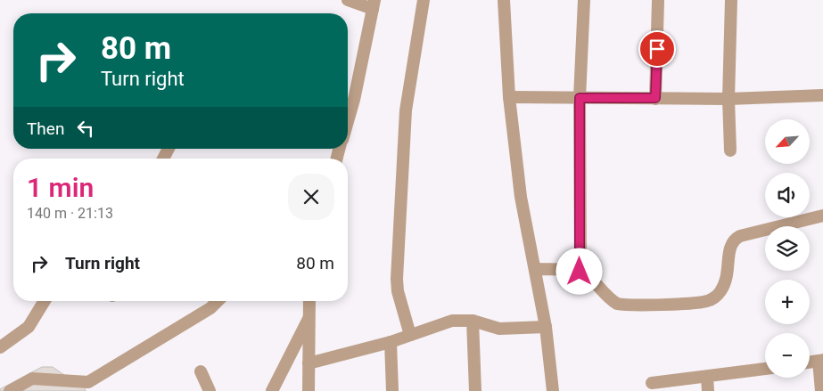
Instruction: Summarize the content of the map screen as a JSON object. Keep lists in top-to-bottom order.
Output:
{
  "north": "bottom left",
  "page": {
    "turn": ["80 m", "Turn right"],
    "then": "Then",
    "map_buttons": ["+", "−"],
    "heading": ["1 min", "140 m · 21:13"],
    "list": [
      {
        "name": "Turn right",
        "value": "80 m"
      }
    ]
  }
}
